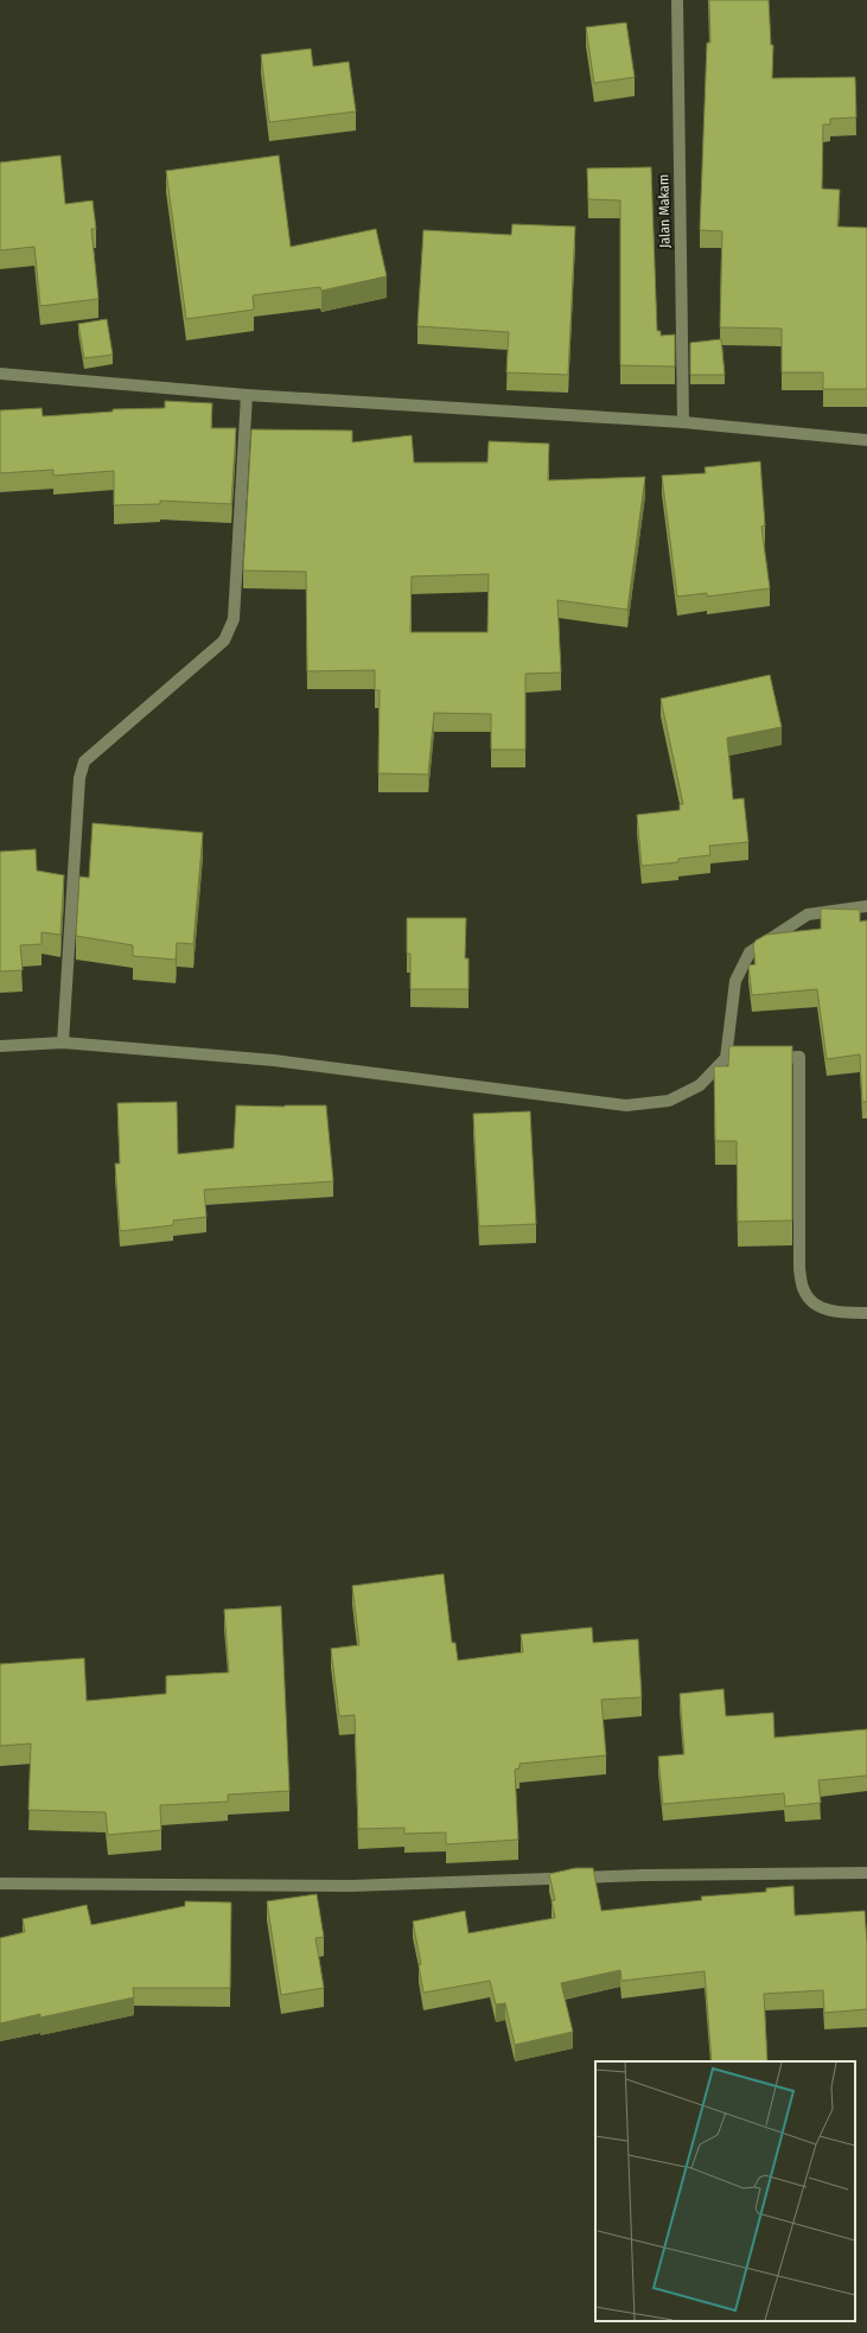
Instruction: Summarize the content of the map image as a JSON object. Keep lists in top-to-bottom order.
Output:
{
  "streets": {
    "street": ["Jalan Makam"]
  }
}
